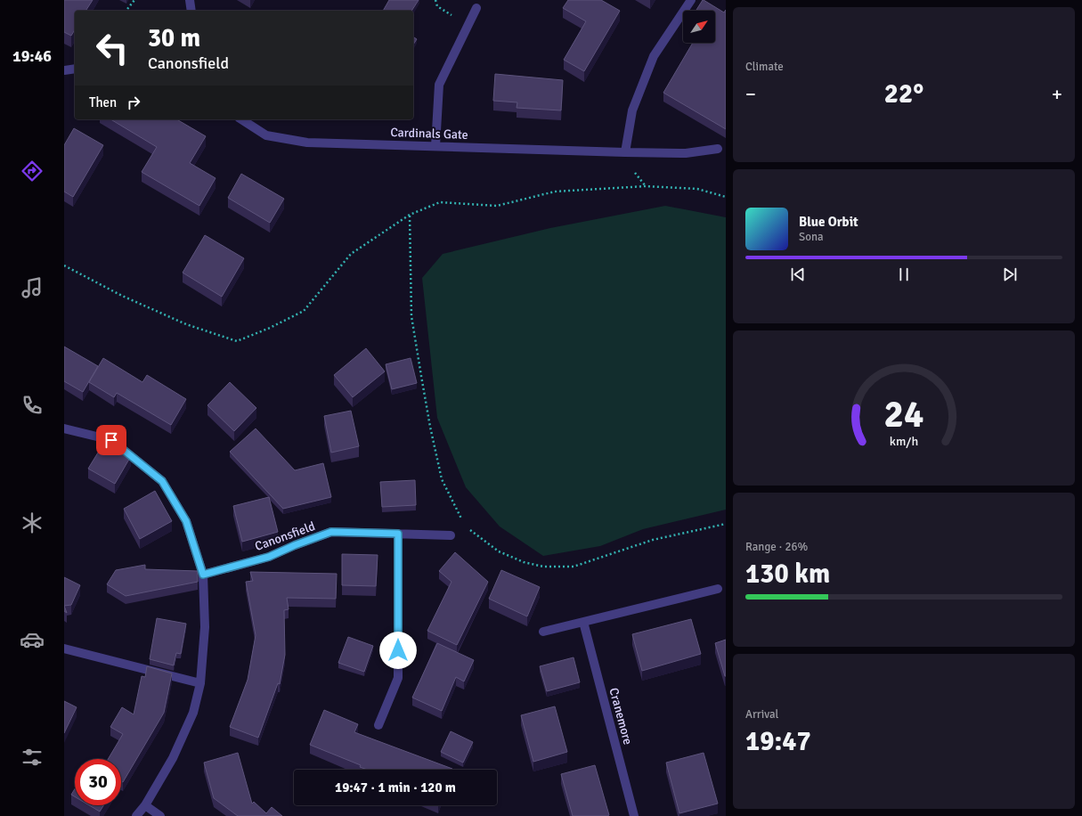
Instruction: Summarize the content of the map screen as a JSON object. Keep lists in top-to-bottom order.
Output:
{
  "streets": {
    "street": ["Cardinals Gate", "Canonsfield", "Cranemore"]
  },
  "north": "top right",
  "page": {
    "tabs": "19:46",
    "tile": [
      "Climate",
      ["Range · 26%", "130 km"],
      ["Arrival", "19:47"]
    ],
    "turn": ["30 m", "Canonsfield"],
    "heat": ["−", "22°", "+"],
    "then": "Then",
    "song": ["Blue Orbit", "Sona"],
    "limit": "30",
    "trip": "19:47 · 1 min · 120 m",
    "gauge": ["24", "km/h"]
  }
}
